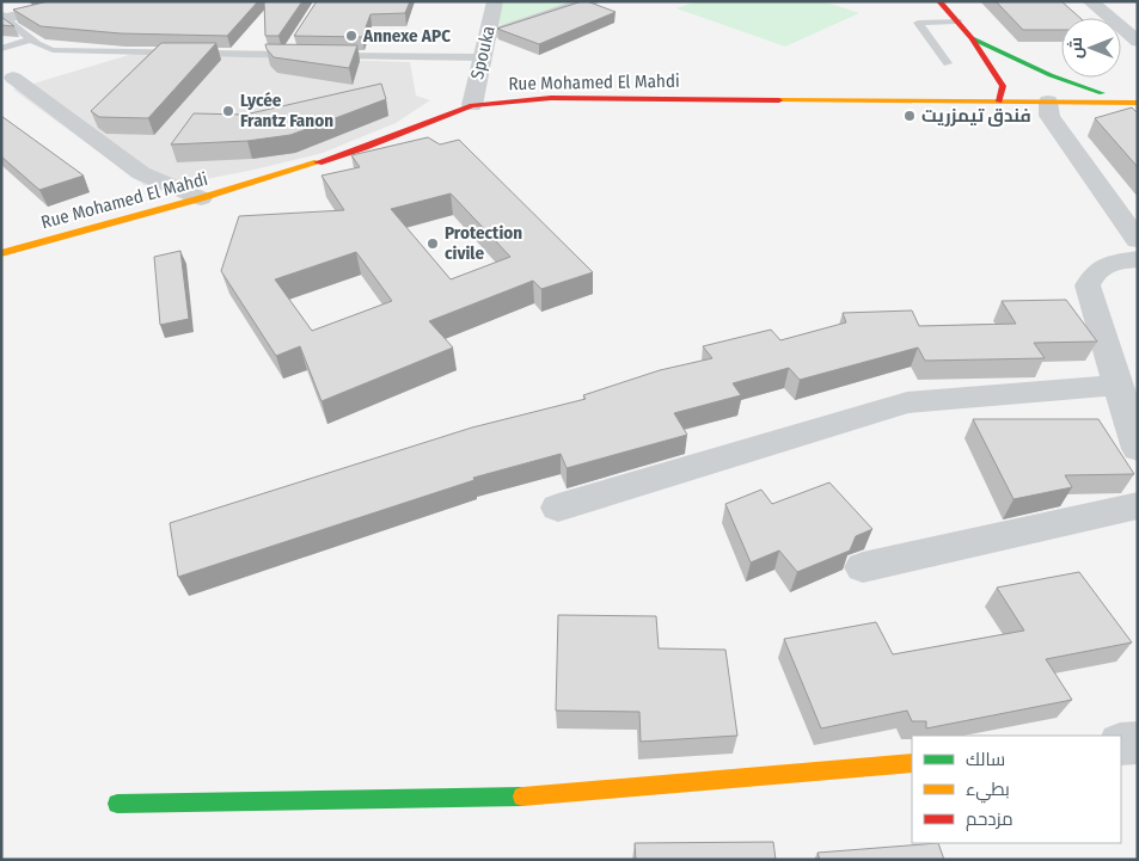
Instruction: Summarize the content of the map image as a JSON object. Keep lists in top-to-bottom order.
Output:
{
  "streets": {
    "main road": ["Rue Mohamed El Mahdi"],
    "street": ["Spouka"]
  },
  "crossings": [
    ["Spouka", "Rue Mohamed El Mahdi"]
  ],
  "places": [
    "Annexe APC",
    "Lycée Frantz Fanon",
    "فندق تيمزريت",
    "Protection civile"
  ],
  "legend": ["سالك", "بطيء", "مزدحم"],
  "north": "left"
}
